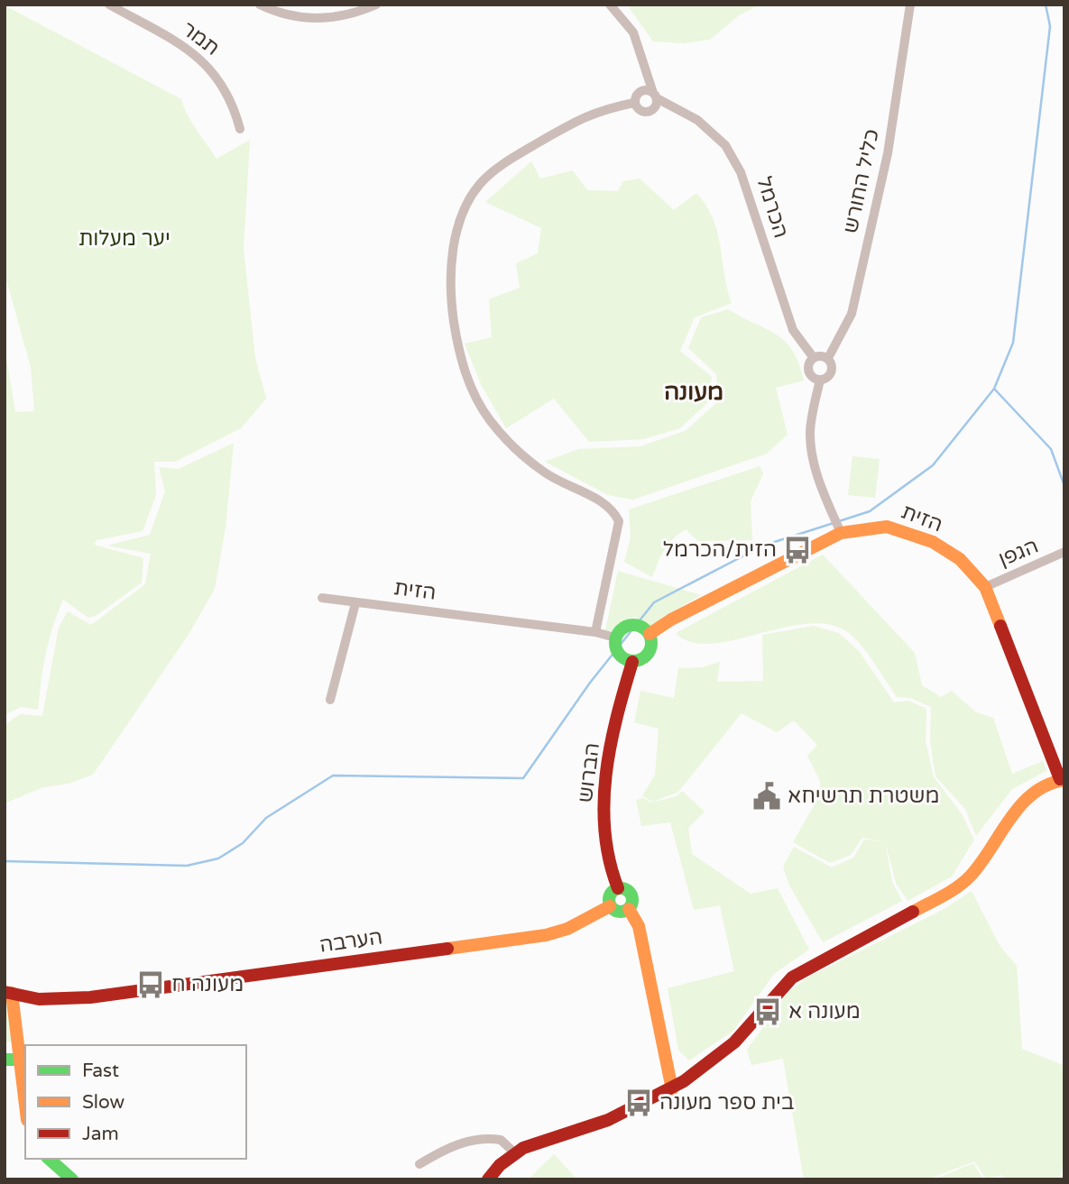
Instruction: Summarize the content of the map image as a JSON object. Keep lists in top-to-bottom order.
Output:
{
  "streets": {
    "main road": ["הזית", "הברוש", "הערבה"],
    "street": [
      "תמר",
      "כליל החורש",
      "הכרמל",
      "הגפן"
    ]
  },
  "crossings": [
    ["כליל החורש", "הכרמל"],
    ["הזית", "הגפן"],
    ["הזית", "הברוש"],
    ["הברוש", "הערבה"]
  ],
  "districts": ["מעונה"],
  "parks": ["יער מעלות"],
  "places": {
    "bus stop": [
      "הזית/הכרמל",
      "מעונה ח",
      "מעונה א",
      "בית ספר מעונה"
    ],
    "public building": ["משטרת תרשיחא"]
  },
  "legend": ["Fast", "Slow", "Jam"]
}
